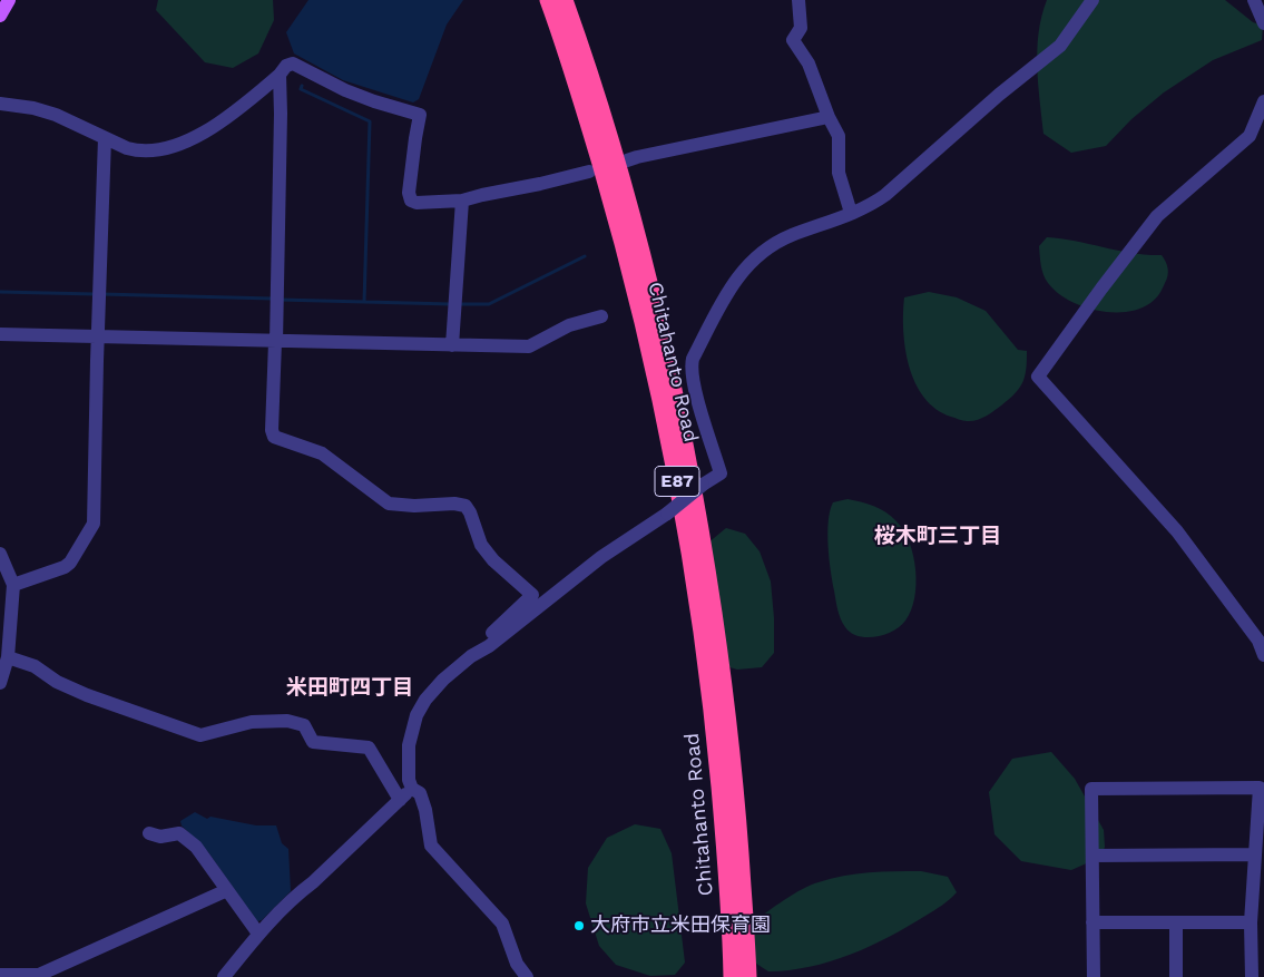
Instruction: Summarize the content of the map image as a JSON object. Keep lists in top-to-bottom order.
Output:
{
  "streets": {
    "highway": ["Chitahanto Road", "E87"]
  },
  "districts": ["桜木町三丁目", "米田町四丁目"],
  "places": ["大府市立米田保育園"]
}
